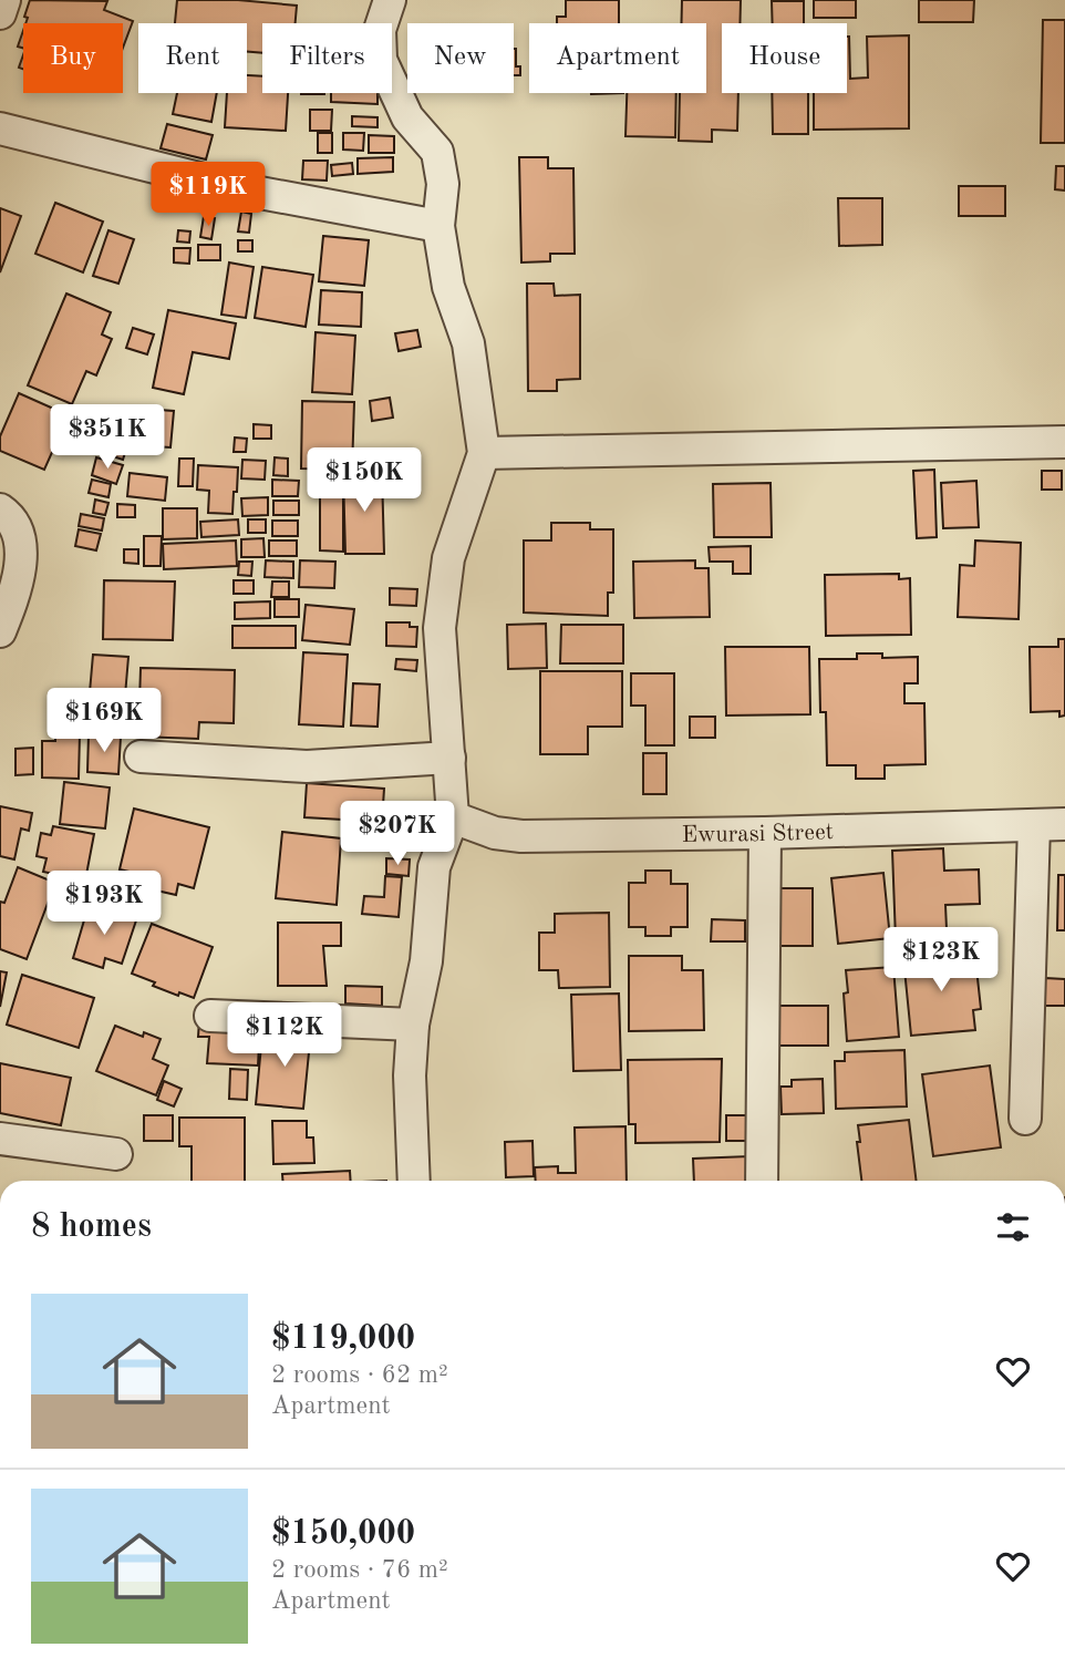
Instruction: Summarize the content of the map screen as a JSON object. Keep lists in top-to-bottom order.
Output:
{
  "streets": {
    "street": ["Ewurasi Street"]
  },
  "page": {
    "chip": [
      "Buy",
      "Rent",
      "Filters",
      "New",
      "Apartment",
      "House"
    ],
    "price": [
      "$119K",
      "$351K",
      "$150K",
      "$169K",
      "$207K",
      "$193K",
      "$123K",
      "$112K"
    ],
    "heading": "8 homes",
    "list": [
      {
        "name": "$119,000",
        "note": "2 rooms · 62 m² · Apartment"
      },
      {
        "name": "$150,000",
        "note": "2 rooms · 76 m² · Apartment"
      }
    ]
  }
}
